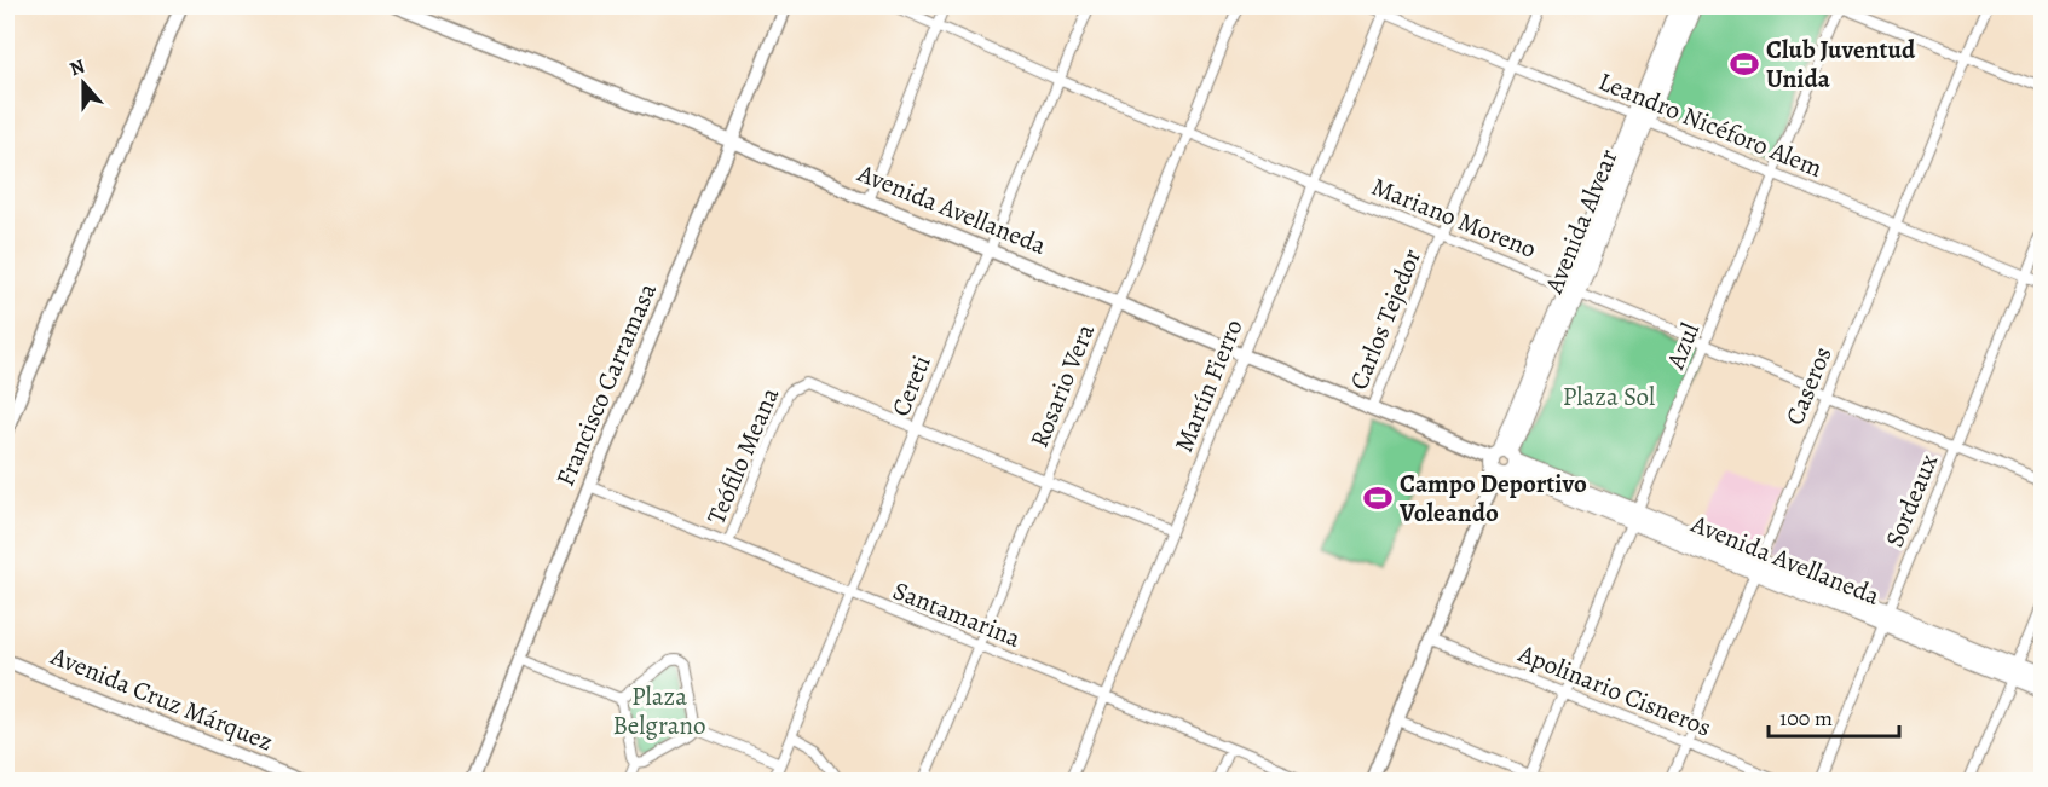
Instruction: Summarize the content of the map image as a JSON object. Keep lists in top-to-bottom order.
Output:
{
  "streets": {
    "main road": ["Avenida Avellaneda", "Avenida Alvear"],
    "street": [
      "Leandro Nicéforo Alem",
      "Mariano Moreno",
      "Carlos Tejedor",
      "Azul",
      "Francisco Carramasa",
      "Cereti",
      "Rosario Vera",
      "Martín Fierro",
      "Caseros",
      "Teófilo Meana",
      "Sordeaux",
      "Santamarina",
      "Apolinario Cisneros",
      "Avenida Cruz Márquez"
    ]
  },
  "crossings": [
    ["Leandro Nicéforo Alem", "Avenida Alvear"],
    ["Leandro Nicéforo Alem", "Carlos Tejedor"],
    ["Leandro Nicéforo Alem", "Azul"],
    ["Leandro Nicéforo Alem", "Martín Fierro"],
    ["Leandro Nicéforo Alem", "Caseros"],
    ["Leandro Nicéforo Alem", "Sordeaux"],
    ["Avenida Avellaneda", "Avenida Alvear"],
    ["Avenida Avellaneda", "Carlos Tejedor"],
    ["Avenida Avellaneda", "Azul"],
    ["Avenida Avellaneda", "Francisco Carramasa"],
    ["Avenida Avellaneda", "Cereti"],
    ["Avenida Avellaneda", "Rosario Vera"],
    ["Avenida Avellaneda", "Martín Fierro"],
    ["Avenida Avellaneda", "Caseros"],
    ["Avenida Avellaneda", "Sordeaux"],
    ["Mariano Moreno", "Avenida Alvear"],
    ["Mariano Moreno", "Carlos Tejedor"],
    ["Mariano Moreno", "Azul"],
    ["Mariano Moreno", "Cereti"],
    ["Mariano Moreno", "Rosario Vera"],
    ["Mariano Moreno", "Martín Fierro"],
    ["Mariano Moreno", "Caseros"],
    ["Mariano Moreno", "Sordeaux"],
    ["Avenida Alvear", "Apolinario Cisneros"],
    ["Azul", "Apolinario Cisneros"],
    ["Francisco Carramasa", "Santamarina"],
    ["Cereti", "Teófilo Meana"],
    ["Cereti", "Santamarina"],
    ["Rosario Vera", "Santamarina"],
    ["Martín Fierro", "Santamarina"],
    ["Caseros", "Apolinario Cisneros"],
    ["Teófilo Meana", "Santamarina"]
  ],
  "parks": ["Plaza Sol", "Plaza Belgrano"],
  "places": {
    "sports": ["Club Juventud Unida", "Campo Deportivo Voleando"]
  },
  "scale_bar": "100 m",
  "north": "top"
}
